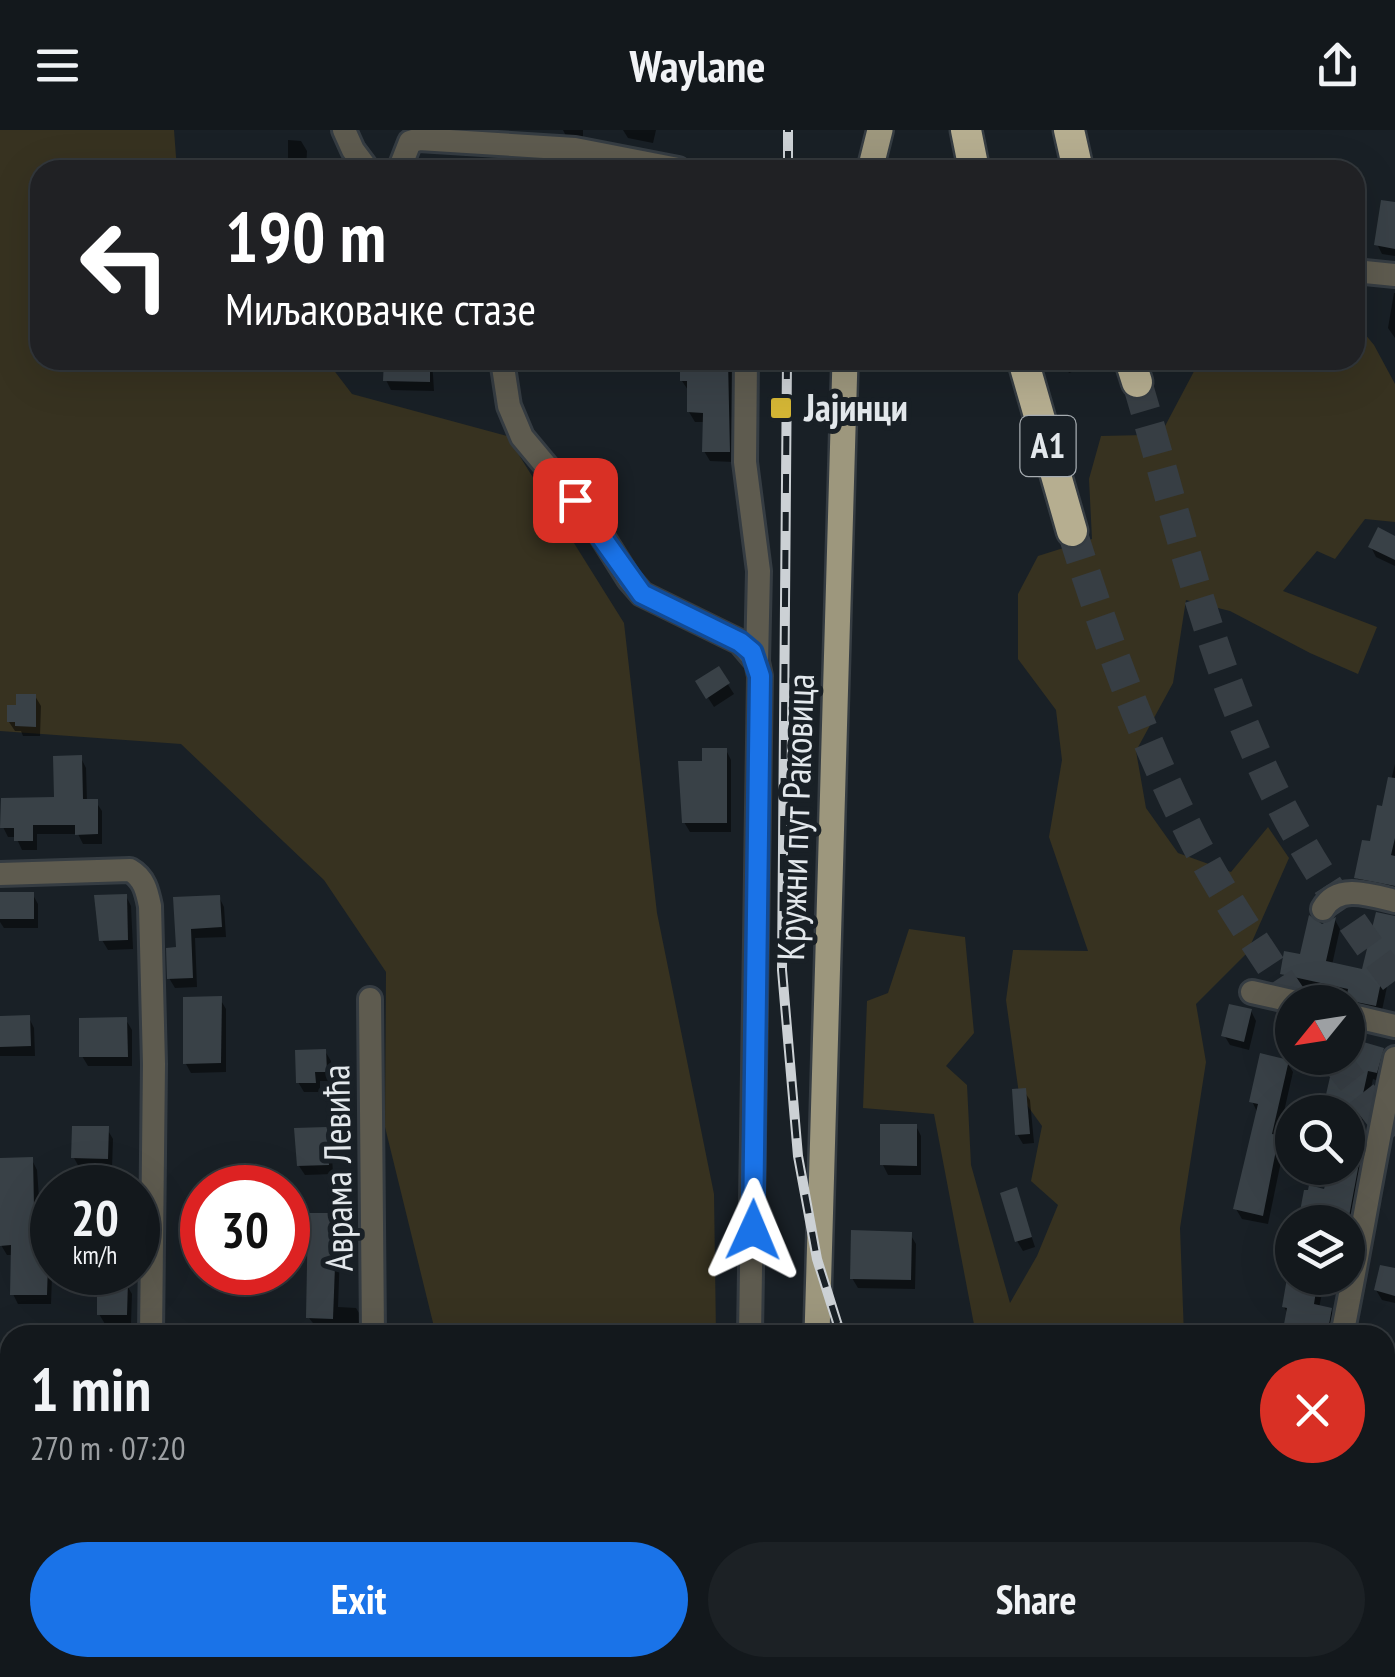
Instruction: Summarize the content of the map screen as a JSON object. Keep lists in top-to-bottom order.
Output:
{
  "streets": {
    "highway": ["A1"],
    "main road": ["Кружни пут Раковица"],
    "street": ["Аврама Левића"]
  },
  "places": {
    "transit": ["Јајинци"]
  },
  "north": "bottom left",
  "page": {
    "header": "Waylane",
    "turn": ["190 m", "Миљаковачке стазе"],
    "speed": "20 km/h",
    "limit": "30",
    "heading": ["1 min", "270 m · 07:20"],
    "buttons": ["Exit", "Share"]
  }
}
